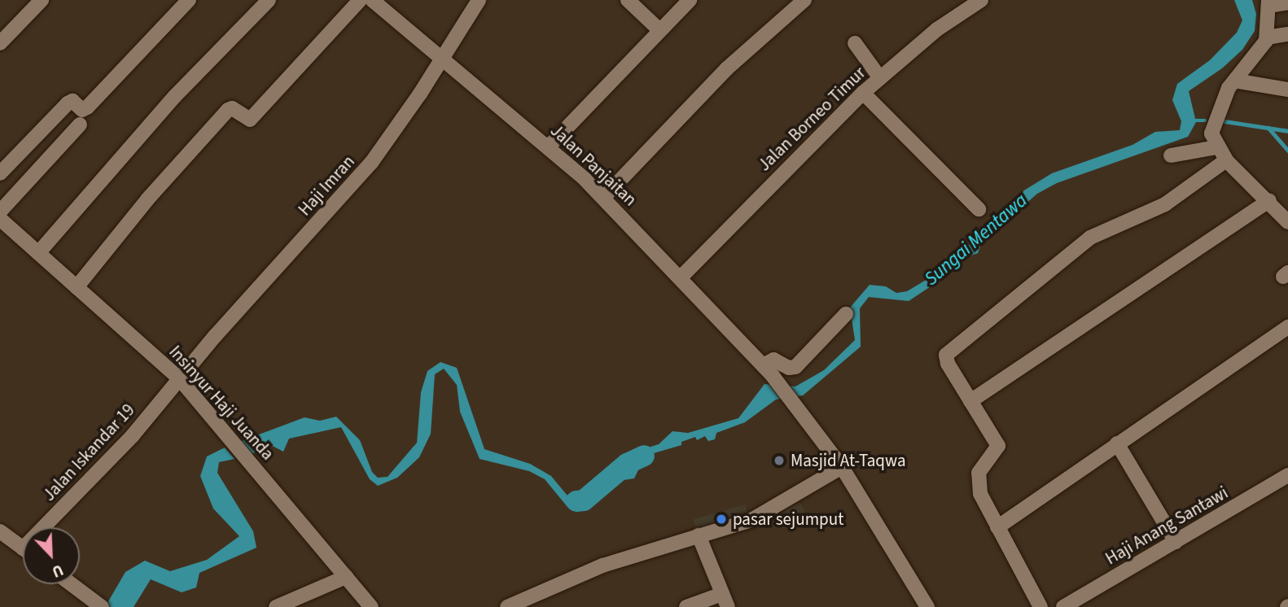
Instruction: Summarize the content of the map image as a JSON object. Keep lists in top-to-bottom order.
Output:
{
  "streets": {
    "street": [
      "Jalan Borneo Timur",
      "Jalan Panjaitan",
      "Haji Imran",
      "Insinyur Haji Juanda",
      "Jalan Iskandar 19",
      "Haji Anang Santawi"
    ]
  },
  "crossings": [
    ["Jalan Borneo Timur", "Jalan Panjaitan"],
    ["Jalan Panjaitan", "Haji Imran"],
    ["Haji Imran", "Insinyur Haji Juanda"],
    ["Haji Imran", "Jalan Iskandar 19"],
    ["Insinyur Haji Juanda", "Jalan Iskandar 19"]
  ],
  "water": ["Sungai Mentawa"],
  "places": ["Masjid At-Taqwa", "pasar sejumput"],
  "north": "bottom right"
}
